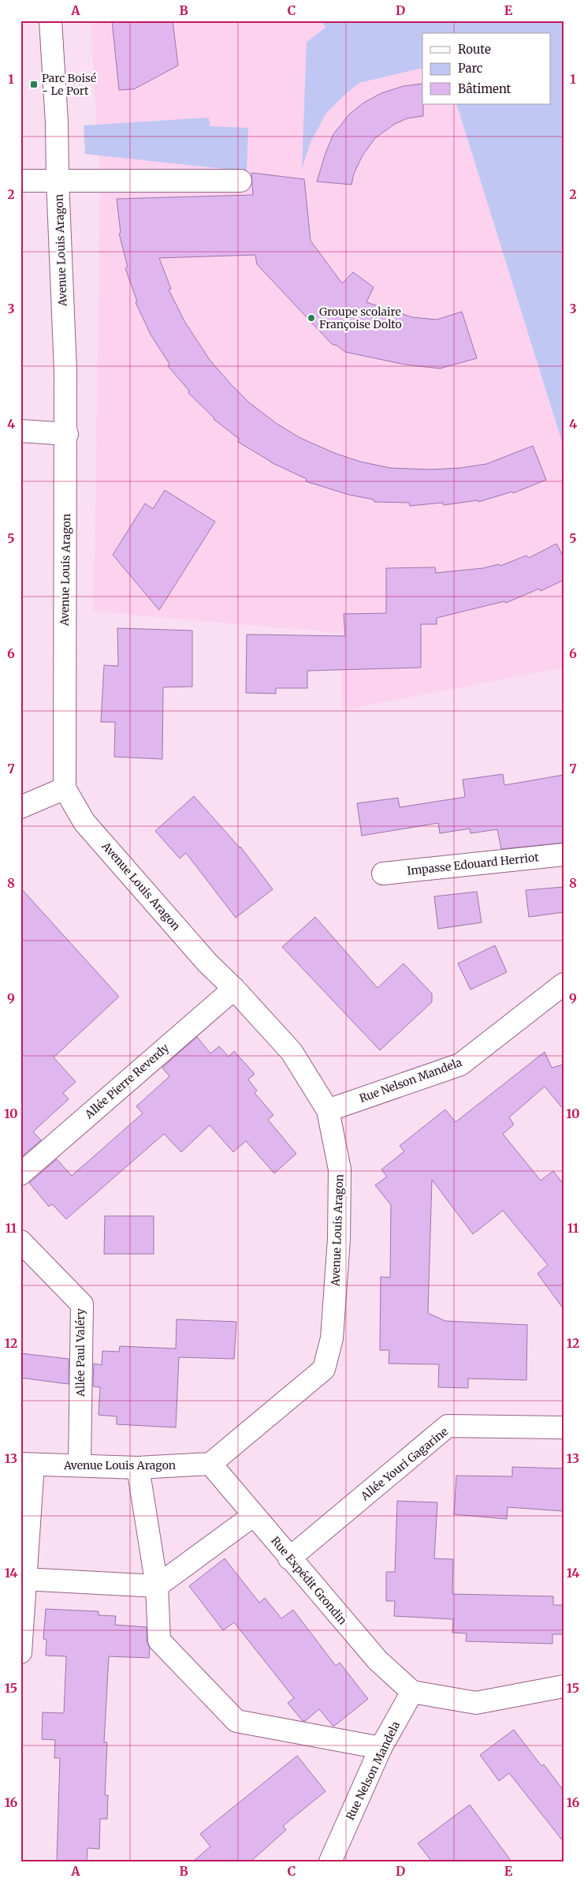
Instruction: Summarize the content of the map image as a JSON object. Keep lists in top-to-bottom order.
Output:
{
  "streets": {
    "street": [
      "Avenue Louis Aragon",
      "Impasse Edouard Herriot",
      "Rue Nelson Mandela",
      "Allée Pierre Reverdy",
      "Allée Paul Valéry",
      "Allée Youri Gagarine",
      "Rue Expédit Grondin"
    ]
  },
  "crossings": [
    ["Avenue Louis Aragon", "Rue Nelson Mandela"],
    ["Avenue Louis Aragon", "Allée Pierre Reverdy"],
    ["Avenue Louis Aragon", "Allée Paul Valéry"],
    ["Avenue Louis Aragon", "Rue Expédit Grondin"],
    ["Rue Nelson Mandela", "Rue Expédit Grondin"],
    ["Allée Youri Gagarine", "Rue Expédit Grondin"]
  ],
  "places": {
    "transit": ["Parc Boisé - Le Port"],
    "other": ["Groupe scolaire Françoise Dolto"]
  },
  "legend": ["Route", "Parc", "Bâtiment"],
  "grid": {
    "columns": [
      "A",
      "B",
      "C",
      "D",
      "E"
    ],
    "rows": [
      "1",
      "2",
      "3",
      "4",
      "5",
      "6",
      "7",
      "8",
      "9",
      "10",
      "11",
      "12",
      "13",
      "14",
      "15",
      "16"
    ]
  }
}
